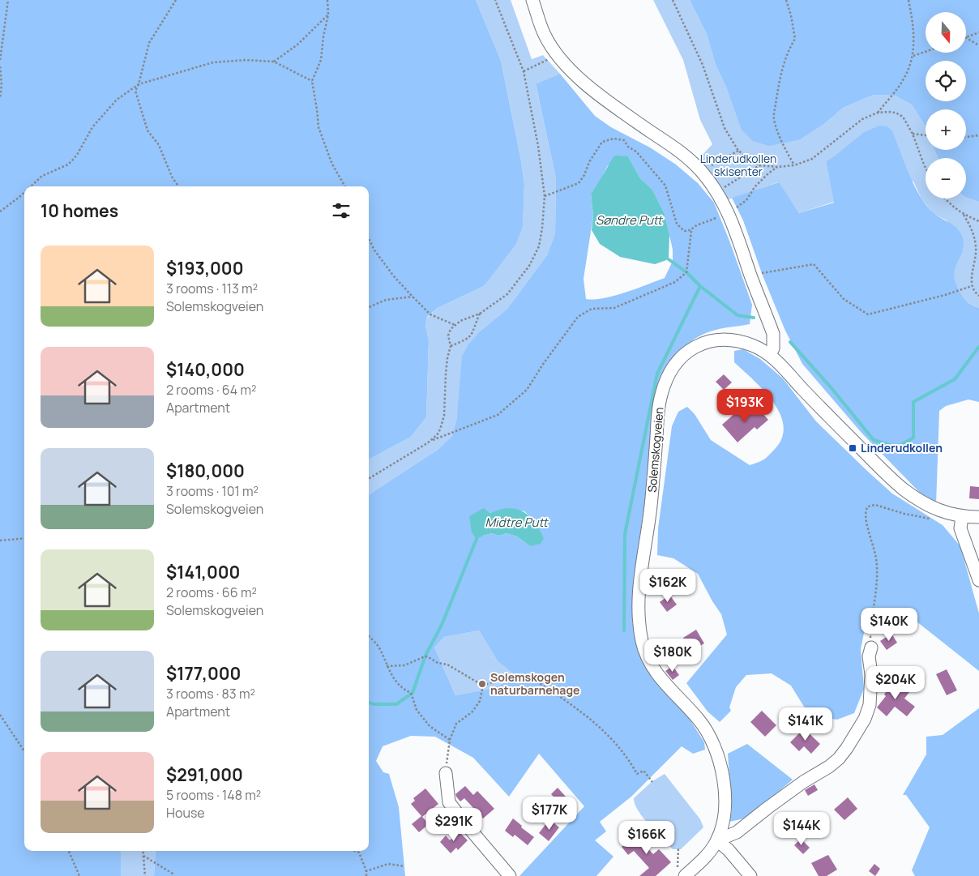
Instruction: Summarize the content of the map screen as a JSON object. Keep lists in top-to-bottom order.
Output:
{
  "streets": {
    "street": ["Solemskogveien"]
  },
  "water": ["Søndre Putt", "Midtre Putt"],
  "parks": ["Linderudkollen skisenter"],
  "places": {
    "transit": ["Linderudkollen"],
    "other": ["Solemskogen naturbarnehage"]
  },
  "north": "bottom",
  "page": {
    "map_buttons": ["+", "−"],
    "heading": "10 homes",
    "list": [
      {
        "name": "$193,000",
        "note": "3 rooms · 113 m² · Solemskogveien"
      },
      {
        "name": "$140,000",
        "note": "2 rooms · 64 m² · Apartment"
      },
      {
        "name": "$180,000",
        "note": "3 rooms · 101 m² · Solemskogveien"
      },
      {
        "name": "$141,000",
        "note": "2 rooms · 66 m² · Solemskogveien"
      },
      {
        "name": "$177,000",
        "note": "3 rooms · 83 m² · Apartment"
      },
      {
        "name": "$291,000",
        "note": "5 rooms · 148 m² · House"
      }
    ],
    "price": [
      "$193K",
      "$162K",
      "$140K",
      "$180K",
      "$204K",
      "$141K",
      "$177K",
      "$291K",
      "$144K",
      "$166K"
    ]
  }
}
